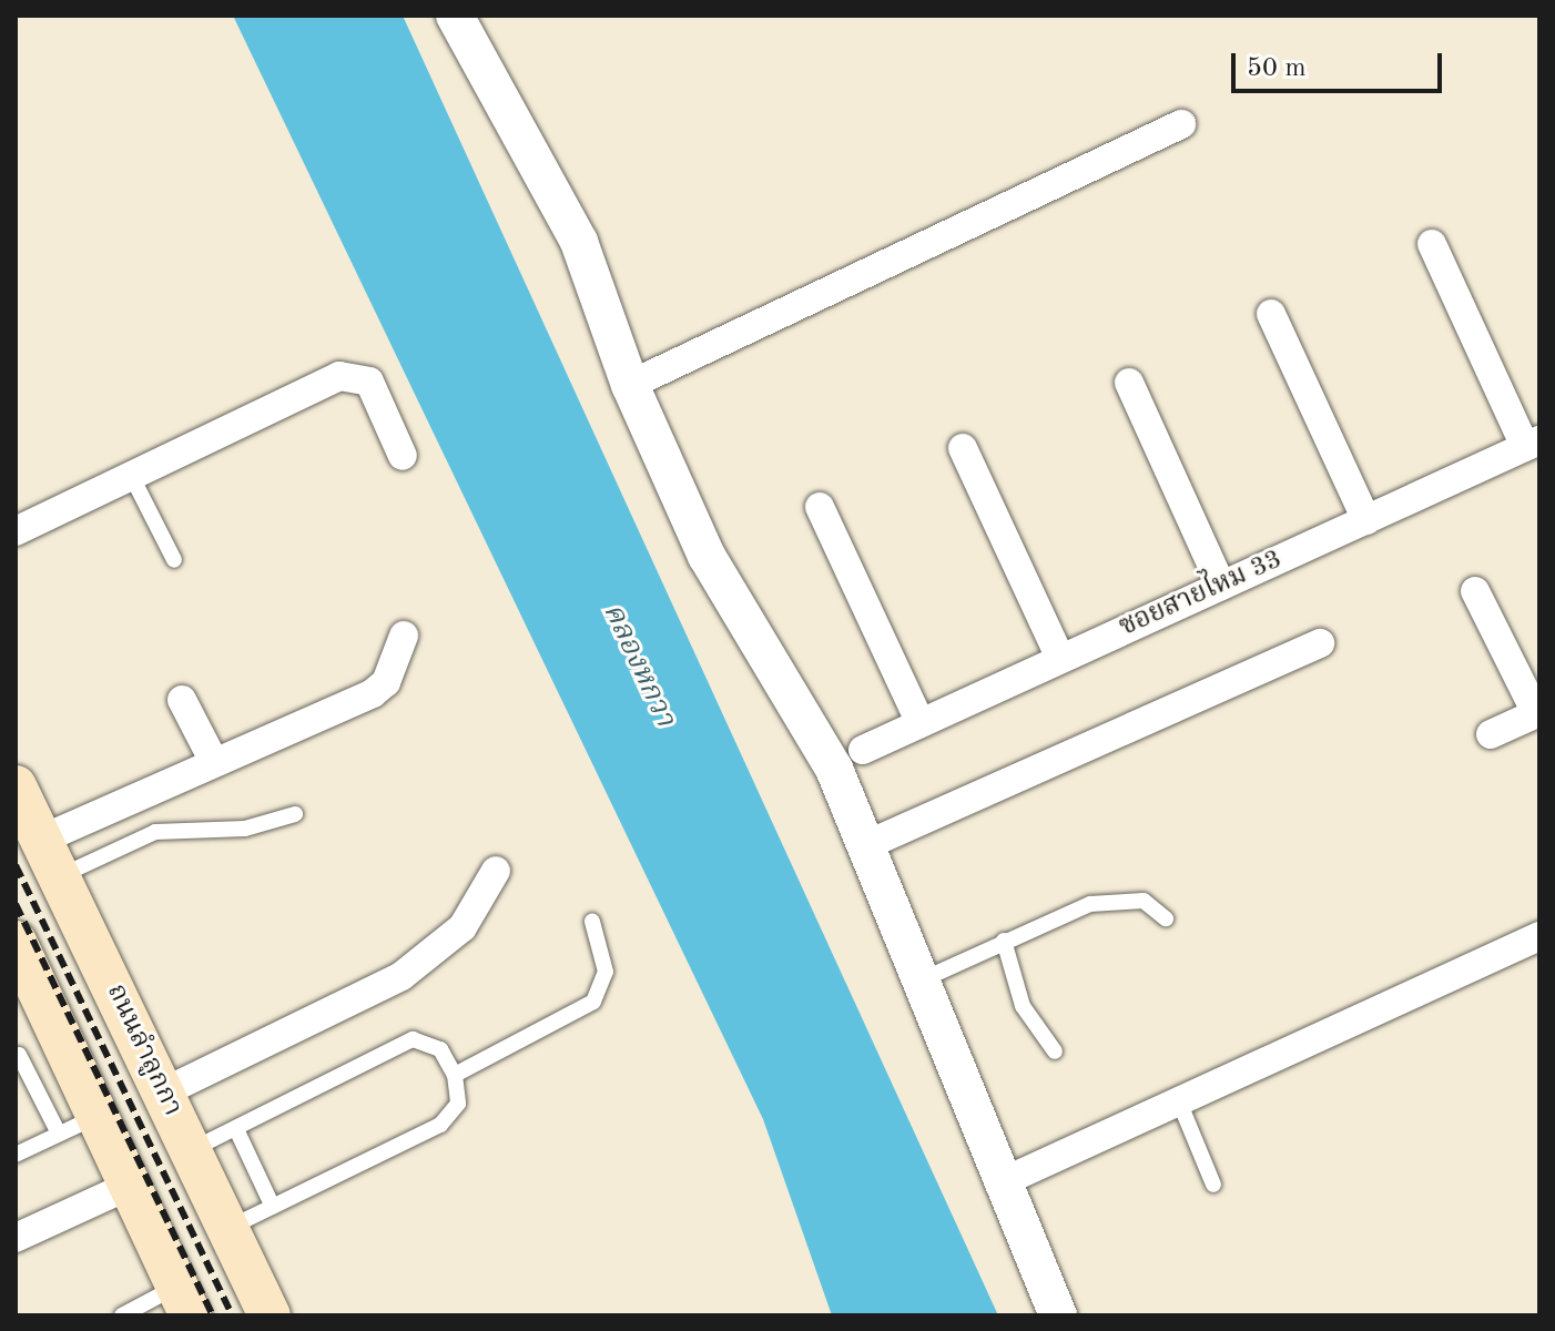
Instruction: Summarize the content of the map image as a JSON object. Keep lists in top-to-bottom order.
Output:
{
  "streets": {
    "main road": ["ถนนลำลูกกา"],
    "street": ["ซอยสายไหม 33"]
  },
  "water": ["คลองหกวา"],
  "scale_bar": "50 m"
}
